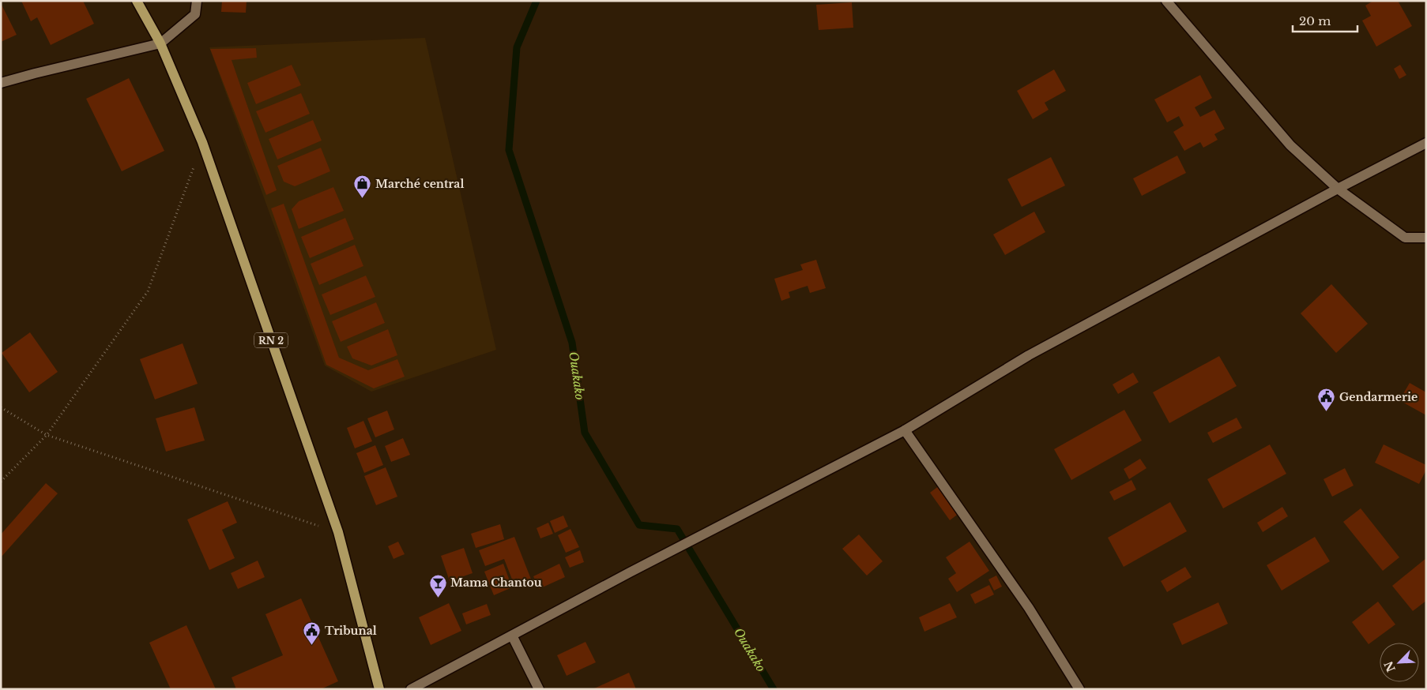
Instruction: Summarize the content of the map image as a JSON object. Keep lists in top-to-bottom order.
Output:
{
  "streets": {
    "main road": ["RN 2"]
  },
  "water": ["Ouakako"],
  "places": {
    "shop": ["Marché central"],
    "public building": ["Gendarmerie", "Tribunal"],
    "bar": ["Mama Chantou"]
  },
  "scale_bar": "20 m",
  "north": "bottom left"
}
